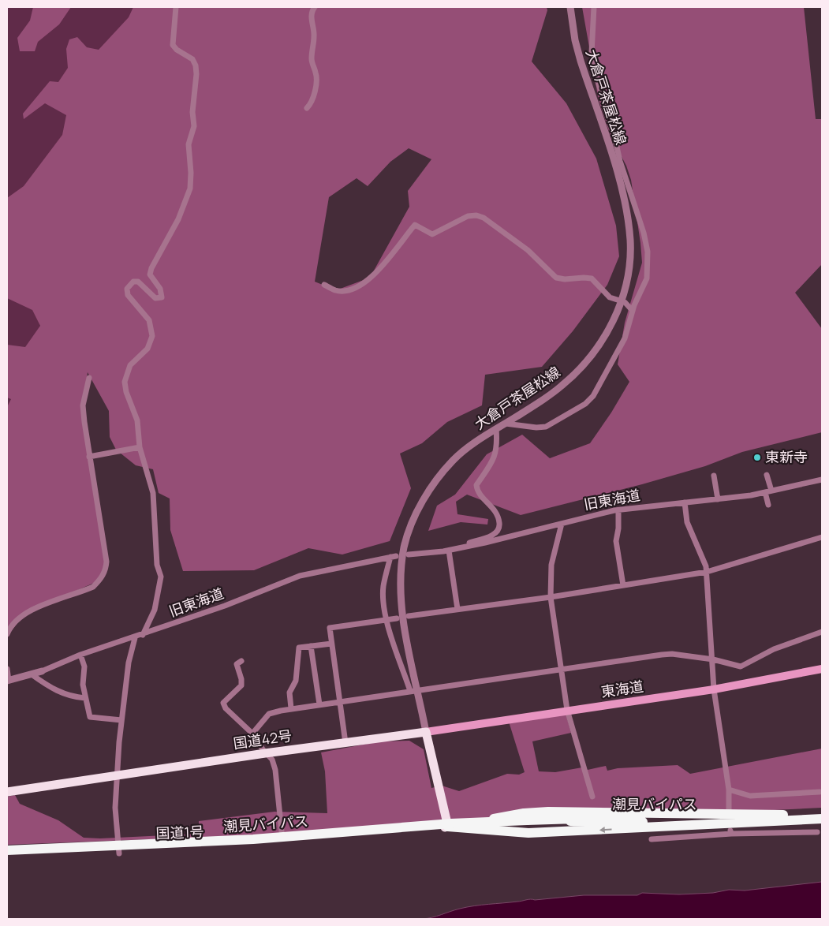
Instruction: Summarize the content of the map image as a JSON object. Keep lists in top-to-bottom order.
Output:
{
  "streets": {
    "highway": ["国道42号", "潮見バイパス", "国道1号"],
    "main road": ["東海道"],
    "street": ["大倉戸茶屋松線", "旧東海道"]
  },
  "crossings": [
    ["大倉戸茶屋松線", "東海道"],
    ["大倉戸茶屋松線", "国道42号"],
    ["東海道", "国道42号"],
    ["潮見バイパス", "国道1号"]
  ],
  "places": ["東新寺"]
}
